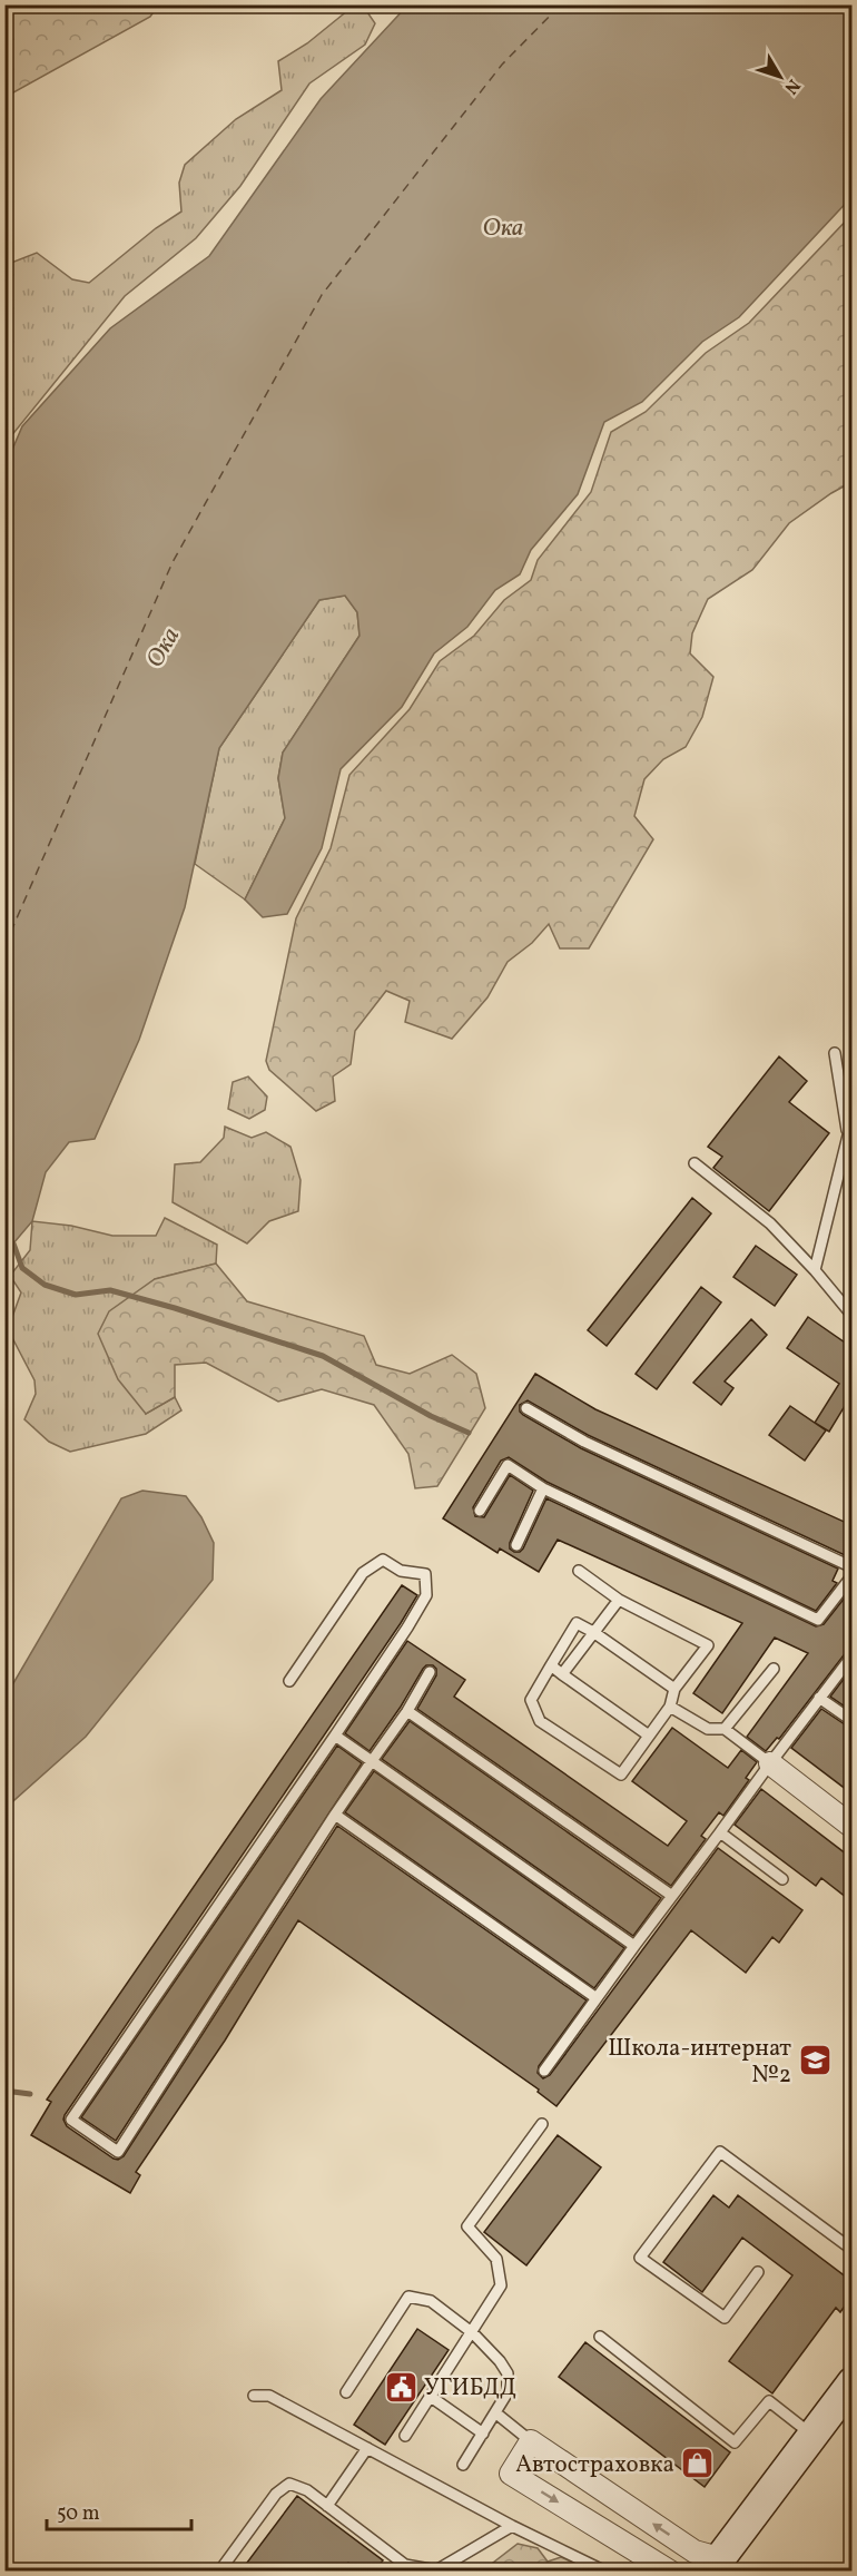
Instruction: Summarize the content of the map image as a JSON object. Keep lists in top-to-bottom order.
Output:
{
  "water": ["Ока"],
  "places": {
    "school or university": ["Школа-интернат №2"],
    "public building": ["УГИБДД"],
    "shop": ["Автостраховка"]
  },
  "scale_bar": "50 m",
  "north": "bottom right"
}
